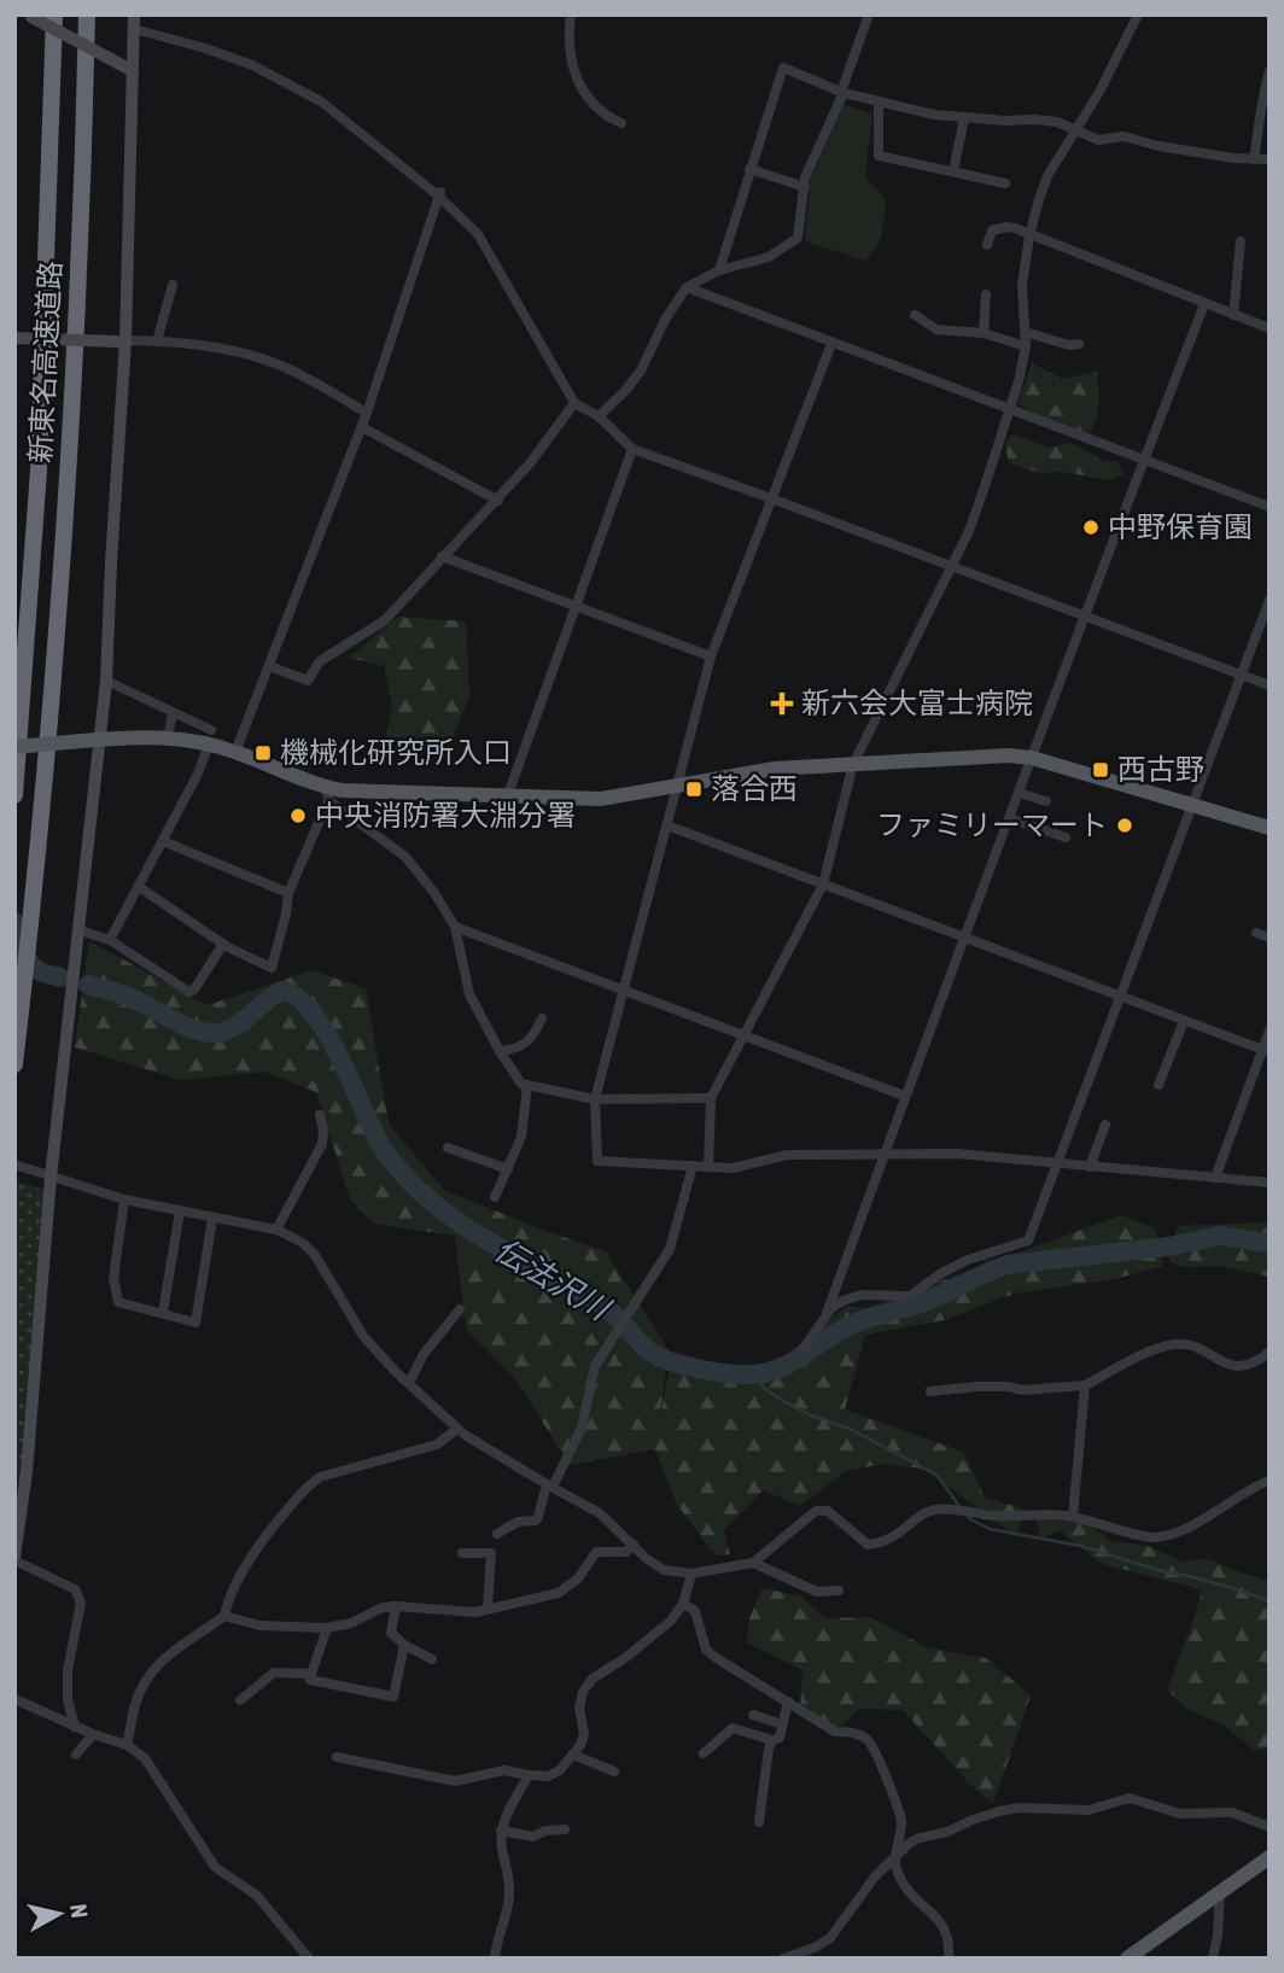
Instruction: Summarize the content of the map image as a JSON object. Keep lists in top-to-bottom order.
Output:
{
  "streets": {
    "highway": ["新東名高速道路"]
  },
  "water": ["伝法沢川"],
  "places": {
    "other": ["中野保育園", "中央消防署大淵分署", "ファミリーマート"],
    "health": ["新六会大富士病院"],
    "transit": ["機械化研究所入口", "西古野", "落合西"]
  },
  "north": "right"
}
